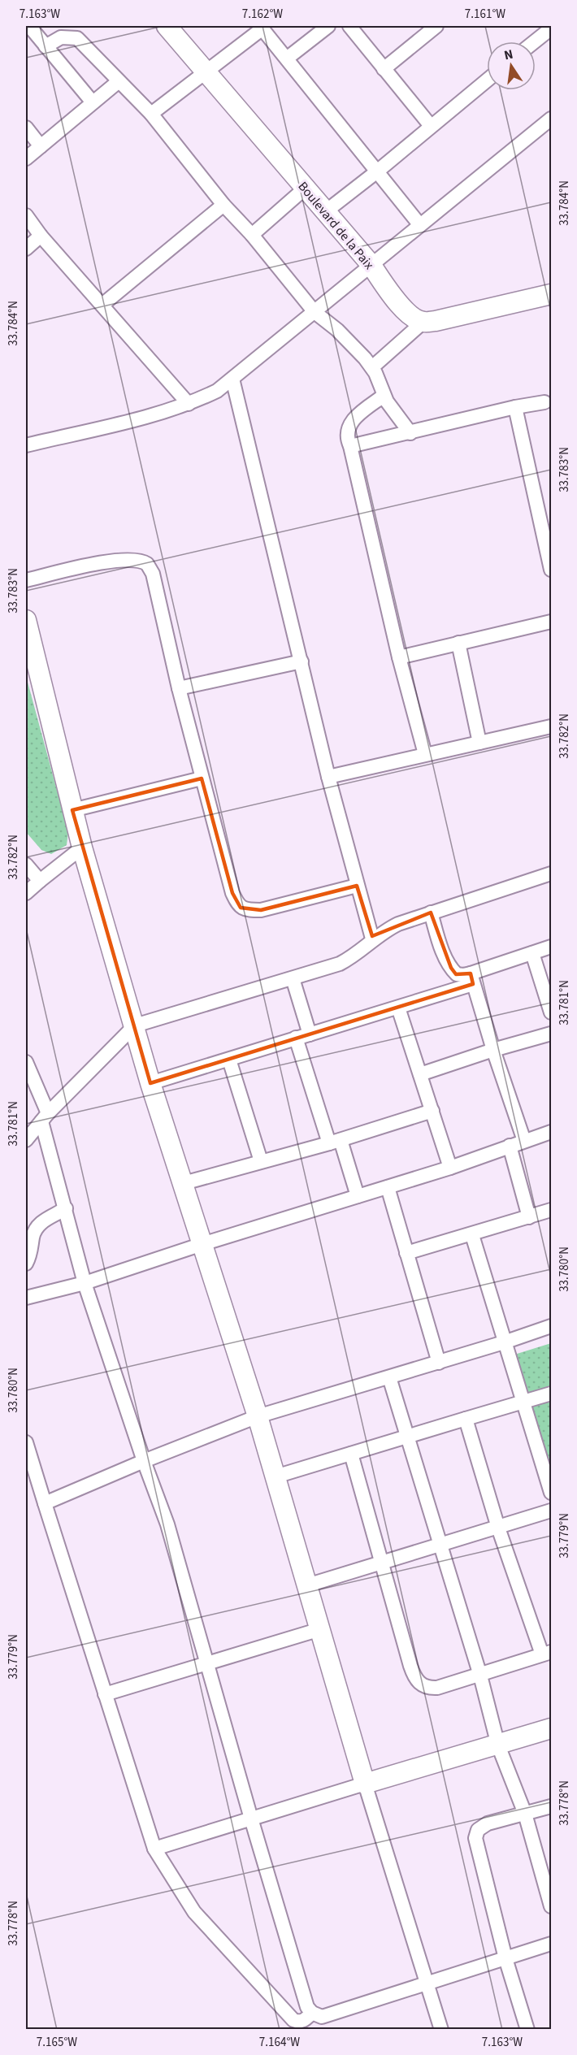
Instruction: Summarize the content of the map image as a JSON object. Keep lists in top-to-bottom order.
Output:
{
  "streets": {
    "street": ["Boulevard de la Paix"]
  },
  "north": "top",
  "coordinates": [
    "7.163°W",
    "7.162°W",
    "7.161°W",
    "33.784°N",
    "33.783°N",
    "33.782°N",
    "33.781°N",
    "33.780°N",
    "33.779°N",
    "33.778°N",
    "7.165°W",
    "7.164°W"
  ]
}
